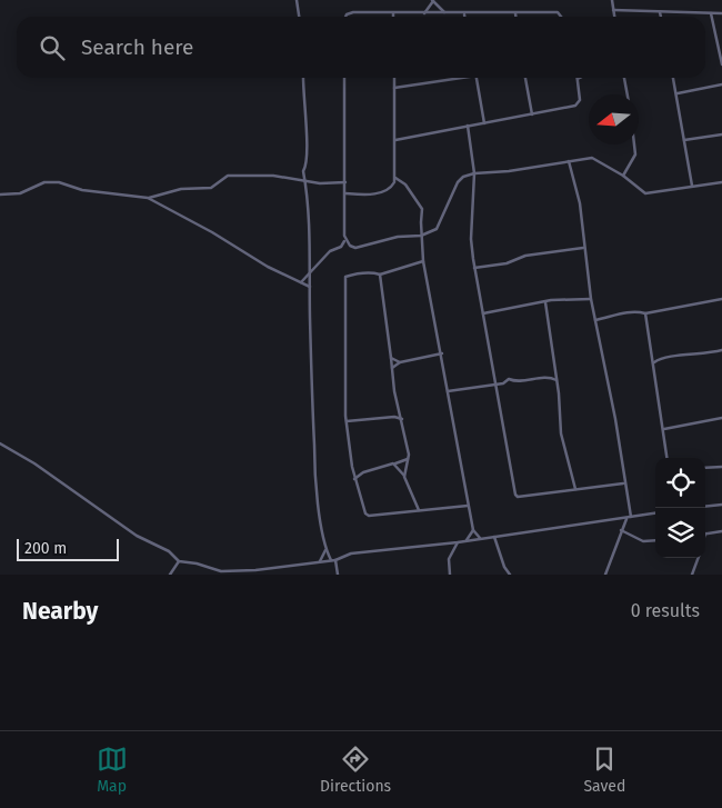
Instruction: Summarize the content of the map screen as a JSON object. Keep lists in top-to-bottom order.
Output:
{
  "scale_bar": "200 m",
  "north": "left",
  "page": {
    "search": "Search here",
    "scale": "200 m",
    "heading": ["Nearby", "0 results"],
    "nav": ["Map", "Directions", "Saved"]
  }
}
